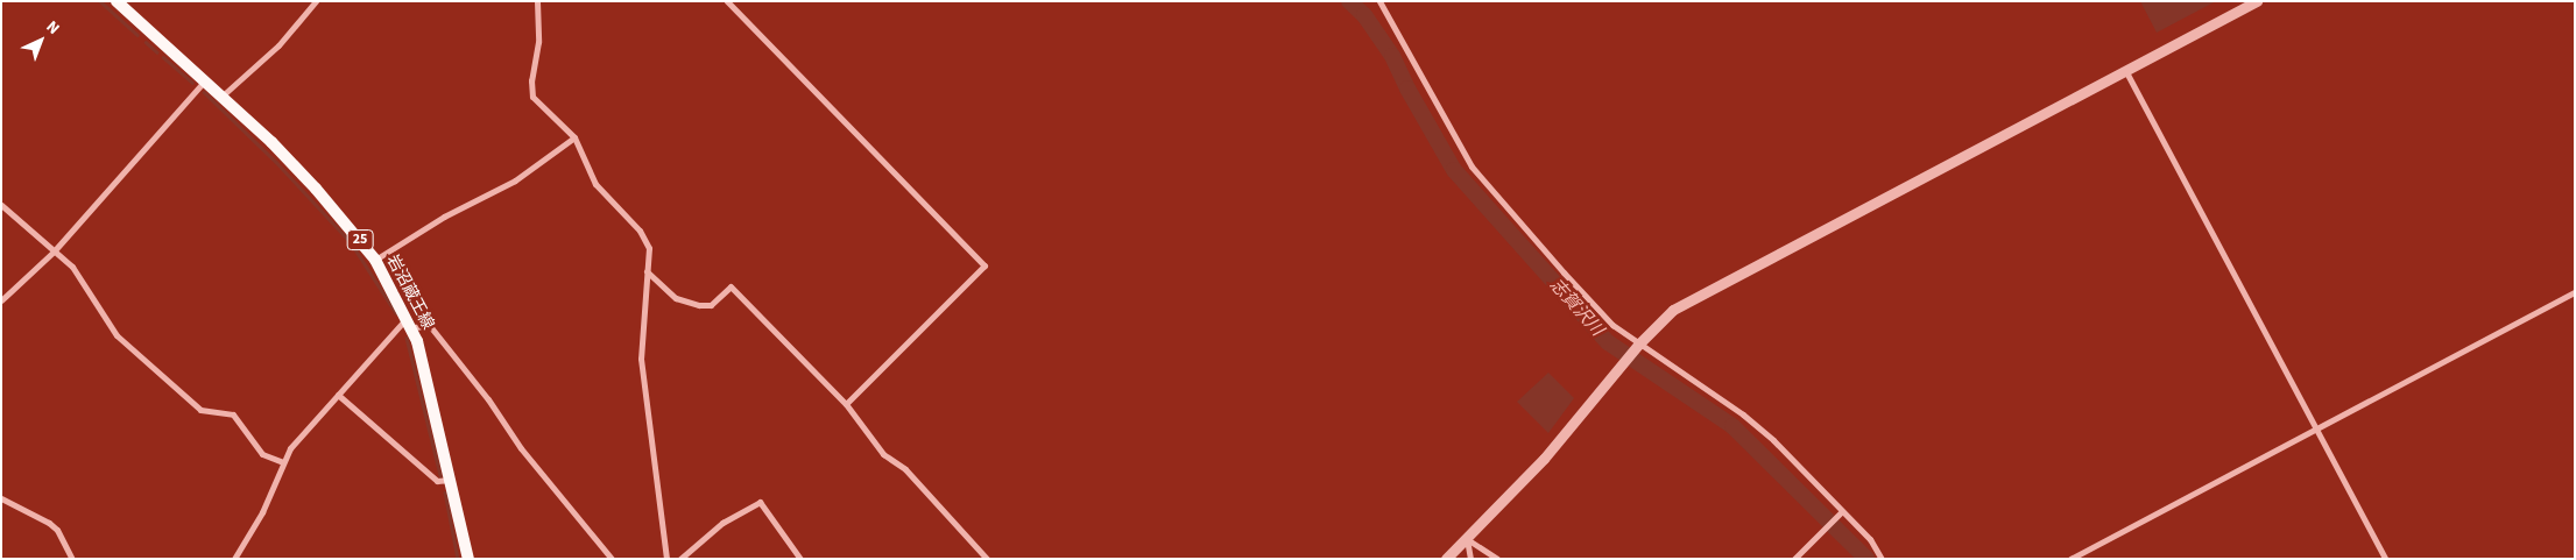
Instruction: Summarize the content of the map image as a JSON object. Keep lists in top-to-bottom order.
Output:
{
  "streets": {
    "main road": ["25", "岩沼蔵王線"]
  },
  "water": ["志賀沢川"],
  "north": "top right"
}
